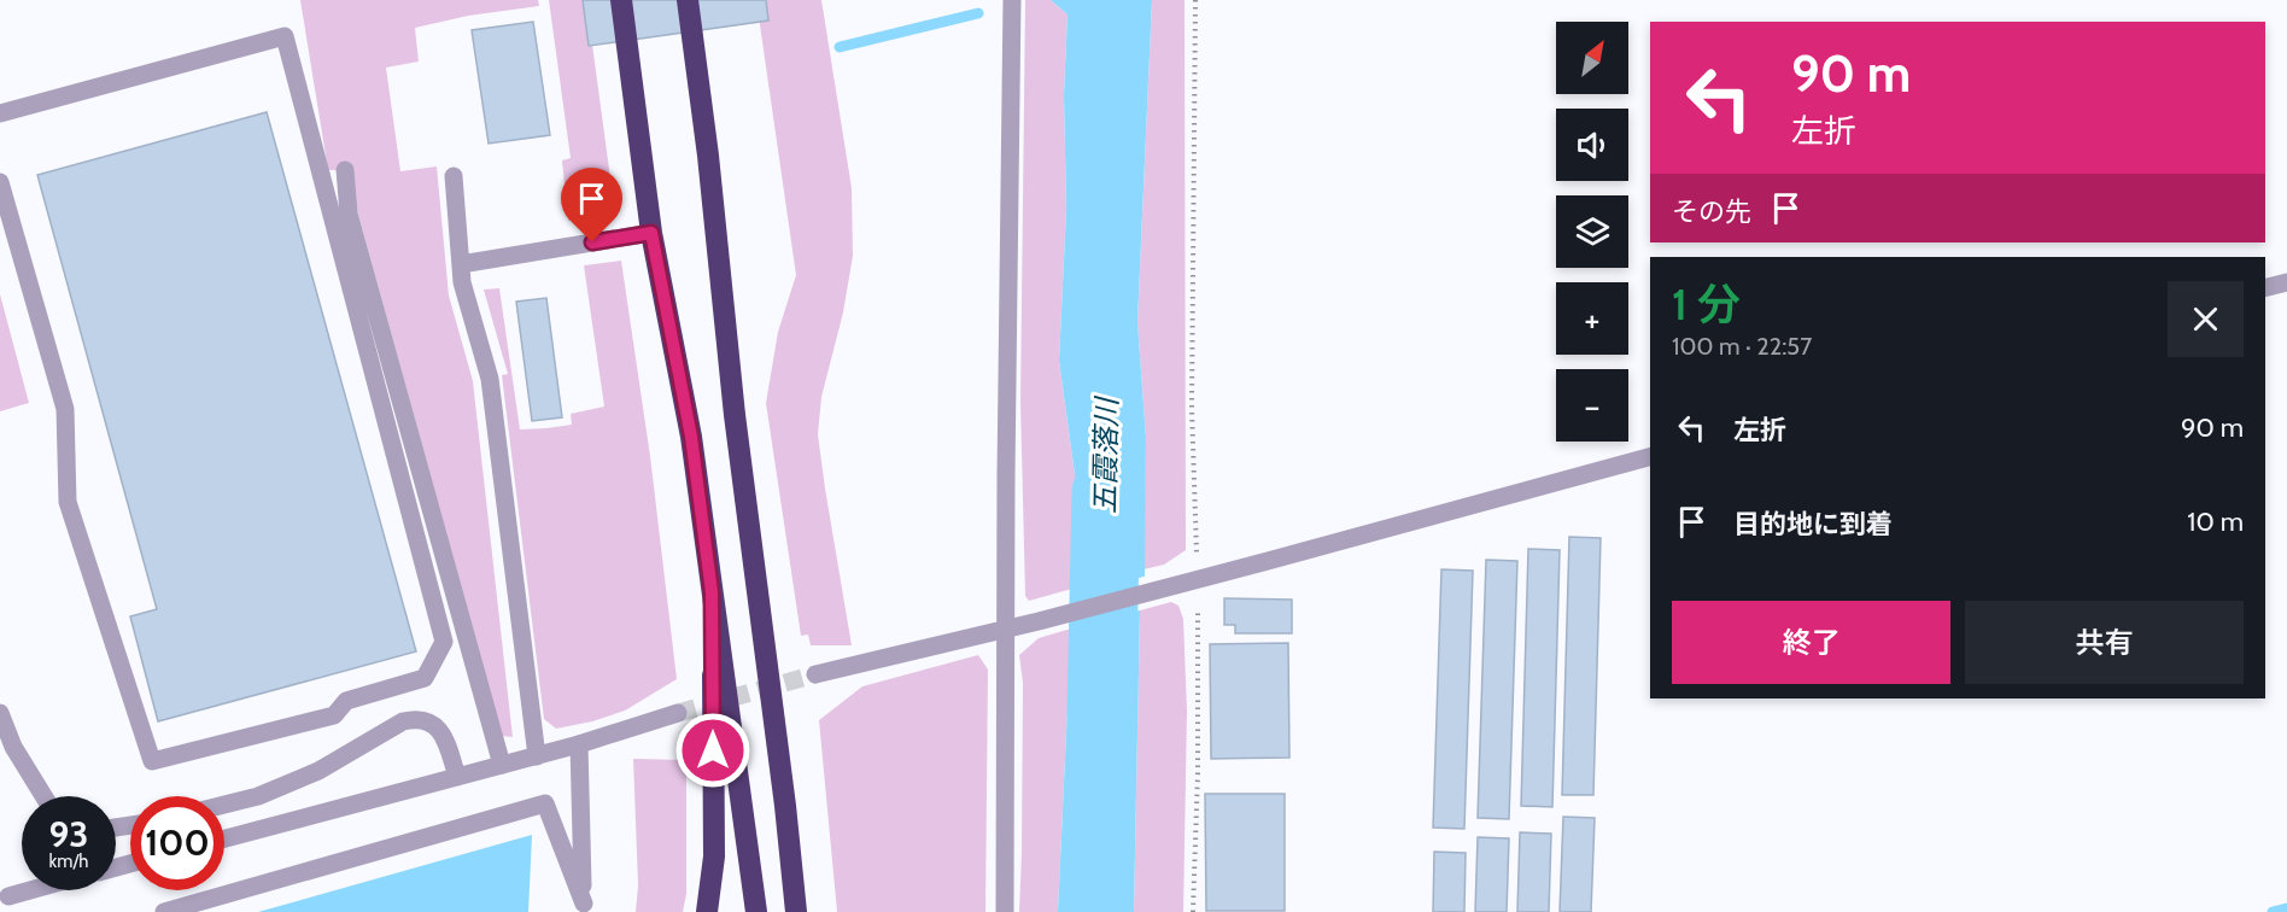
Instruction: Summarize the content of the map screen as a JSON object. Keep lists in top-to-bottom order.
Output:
{
  "water": ["五霞落川"],
  "north": "top right",
  "page": {
    "map_buttons": ["+", "−"],
    "turn": ["90 m", "左折"],
    "then": "その先",
    "heading": ["1 分", "100 m · 22:57"],
    "list": [
      {
        "name": "左折",
        "value": "90 m"
      },
      {
        "name": "目的地に到着",
        "value": "10 m"
      }
    ],
    "buttons": ["終了", "共有"],
    "speed": "93 km/h",
    "limit": "100"
  }
}
